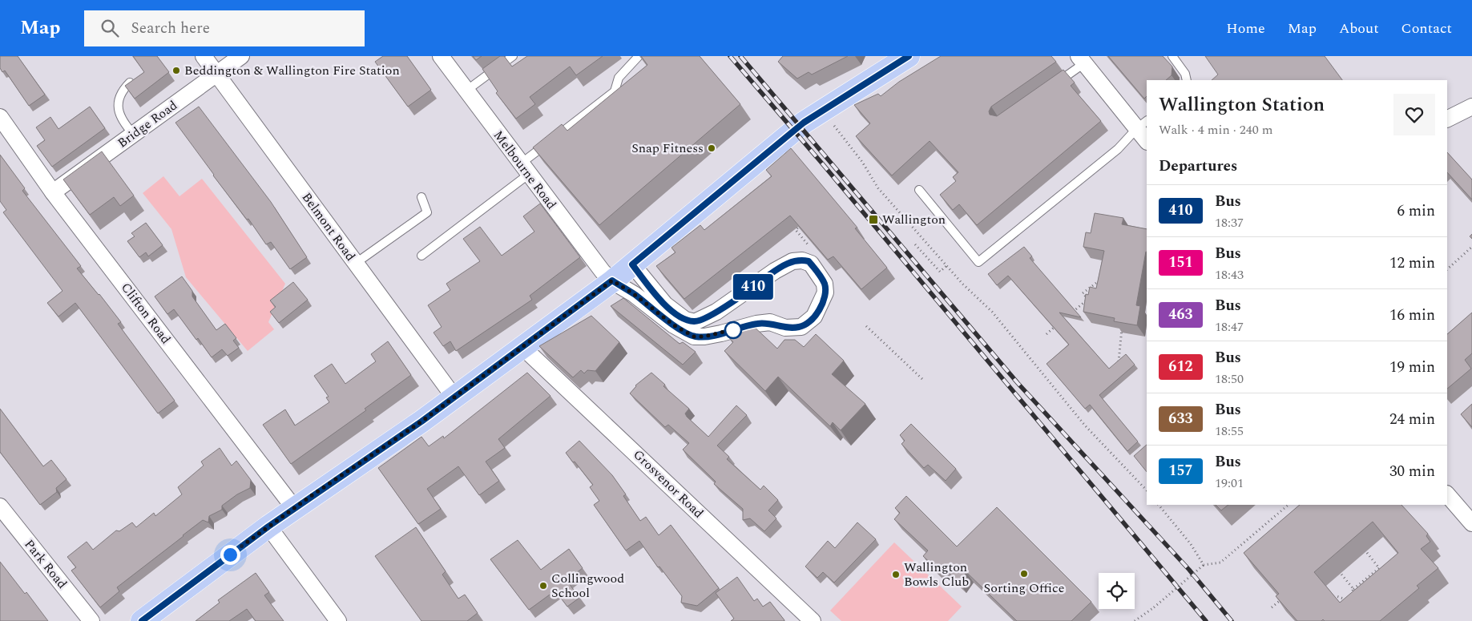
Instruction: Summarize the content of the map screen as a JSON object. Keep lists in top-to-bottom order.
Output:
{
  "streets": {
    "street": [
      "Bridge Road",
      "Melbourne Road",
      "Belmont Road",
      "Clifton Road",
      "Grosvenor Road",
      "Park Road"
    ]
  },
  "crossings": [
    ["Bridge Road", "Belmont Road"],
    ["Bridge Road", "Clifton Road"]
  ],
  "places": {
    "other": [
      "Beddington & Wallington Fire Station",
      "Snap Fitness",
      "Sorting Office",
      "Wallington Bowls Club",
      "Collingwood School"
    ],
    "transit": ["Wallington"]
  },
  "lines": ["bus line 410"],
  "page": {
    "header": "Map",
    "search": "Search here",
    "nav": [
      "Home",
      "Map",
      "About",
      "Contact"
    ],
    "on_map": "410",
    "heading": [
      ["Wallington Station", "Walk · 4 min · 240 m"],
      "Departures"
    ],
    "list": [
      {
        "mark": "410",
        "name": "Bus",
        "note": "18:37",
        "value": "6 min"
      },
      {
        "mark": "151",
        "name": "Bus",
        "note": "18:43",
        "value": "12 min"
      },
      {
        "mark": "463",
        "name": "Bus",
        "note": "18:47",
        "value": "16 min"
      },
      {
        "mark": "612",
        "name": "Bus",
        "note": "18:50",
        "value": "19 min"
      },
      {
        "mark": "633",
        "name": "Bus",
        "note": "18:55",
        "value": "24 min"
      },
      {
        "mark": "157",
        "name": "Bus",
        "note": "19:01",
        "value": "30 min"
      }
    ]
  }
}
